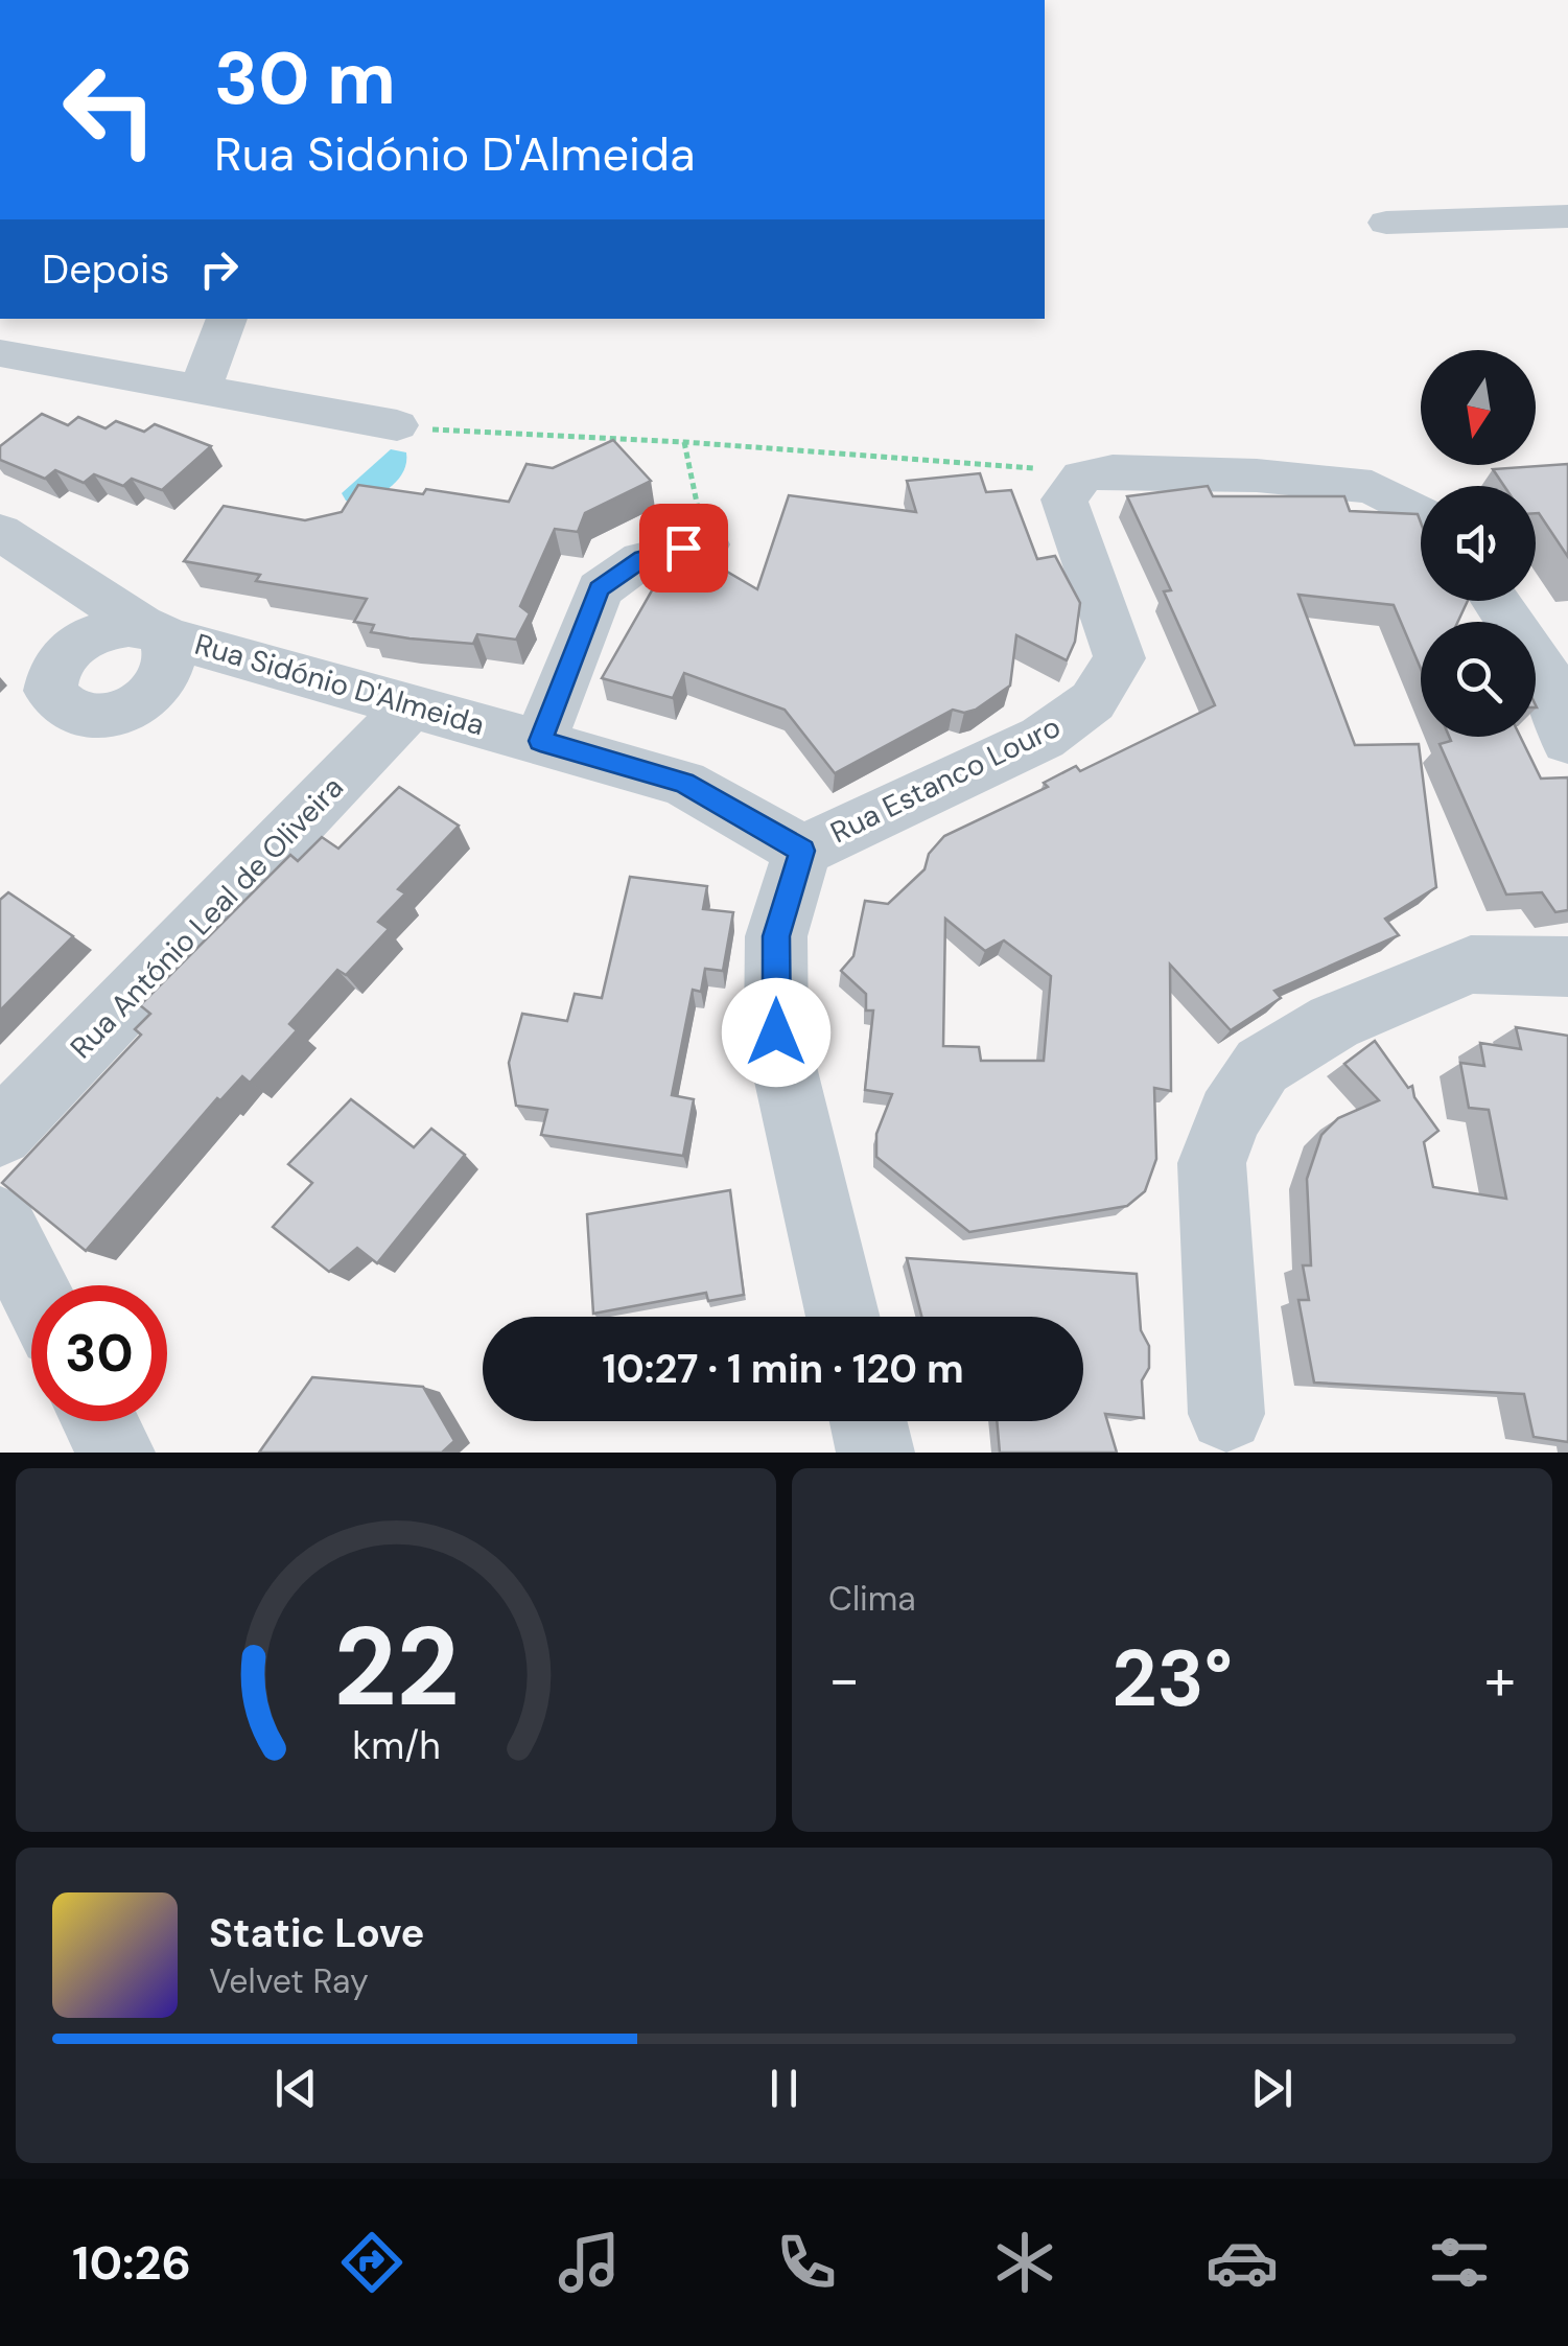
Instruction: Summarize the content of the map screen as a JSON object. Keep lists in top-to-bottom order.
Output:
{
  "streets": {
    "street": ["Rua Sidónio D'Almeida", "Rua Estanco Louro", "Rua António Leal de Oliveira"]
  },
  "crossings": [
    ["Rua Sidónio D'Almeida", "Rua Estanco Louro"],
    ["Rua Sidónio D'Almeida", "Rua António Leal de Oliveira"]
  ],
  "north": "bottom",
  "page": {
    "turn": ["30 m", "Rua Sidónio D'Almeida"],
    "then": "Depois",
    "limit": "30",
    "trip": "10:27 · 1 min · 120 m",
    "tile": "Clima",
    "heat": ["−", "23°", "+"],
    "song": ["Static Love", "Velvet Ray"],
    "tabs": "10:26",
    "gauge": ["22", "km/h"]
  }
}
